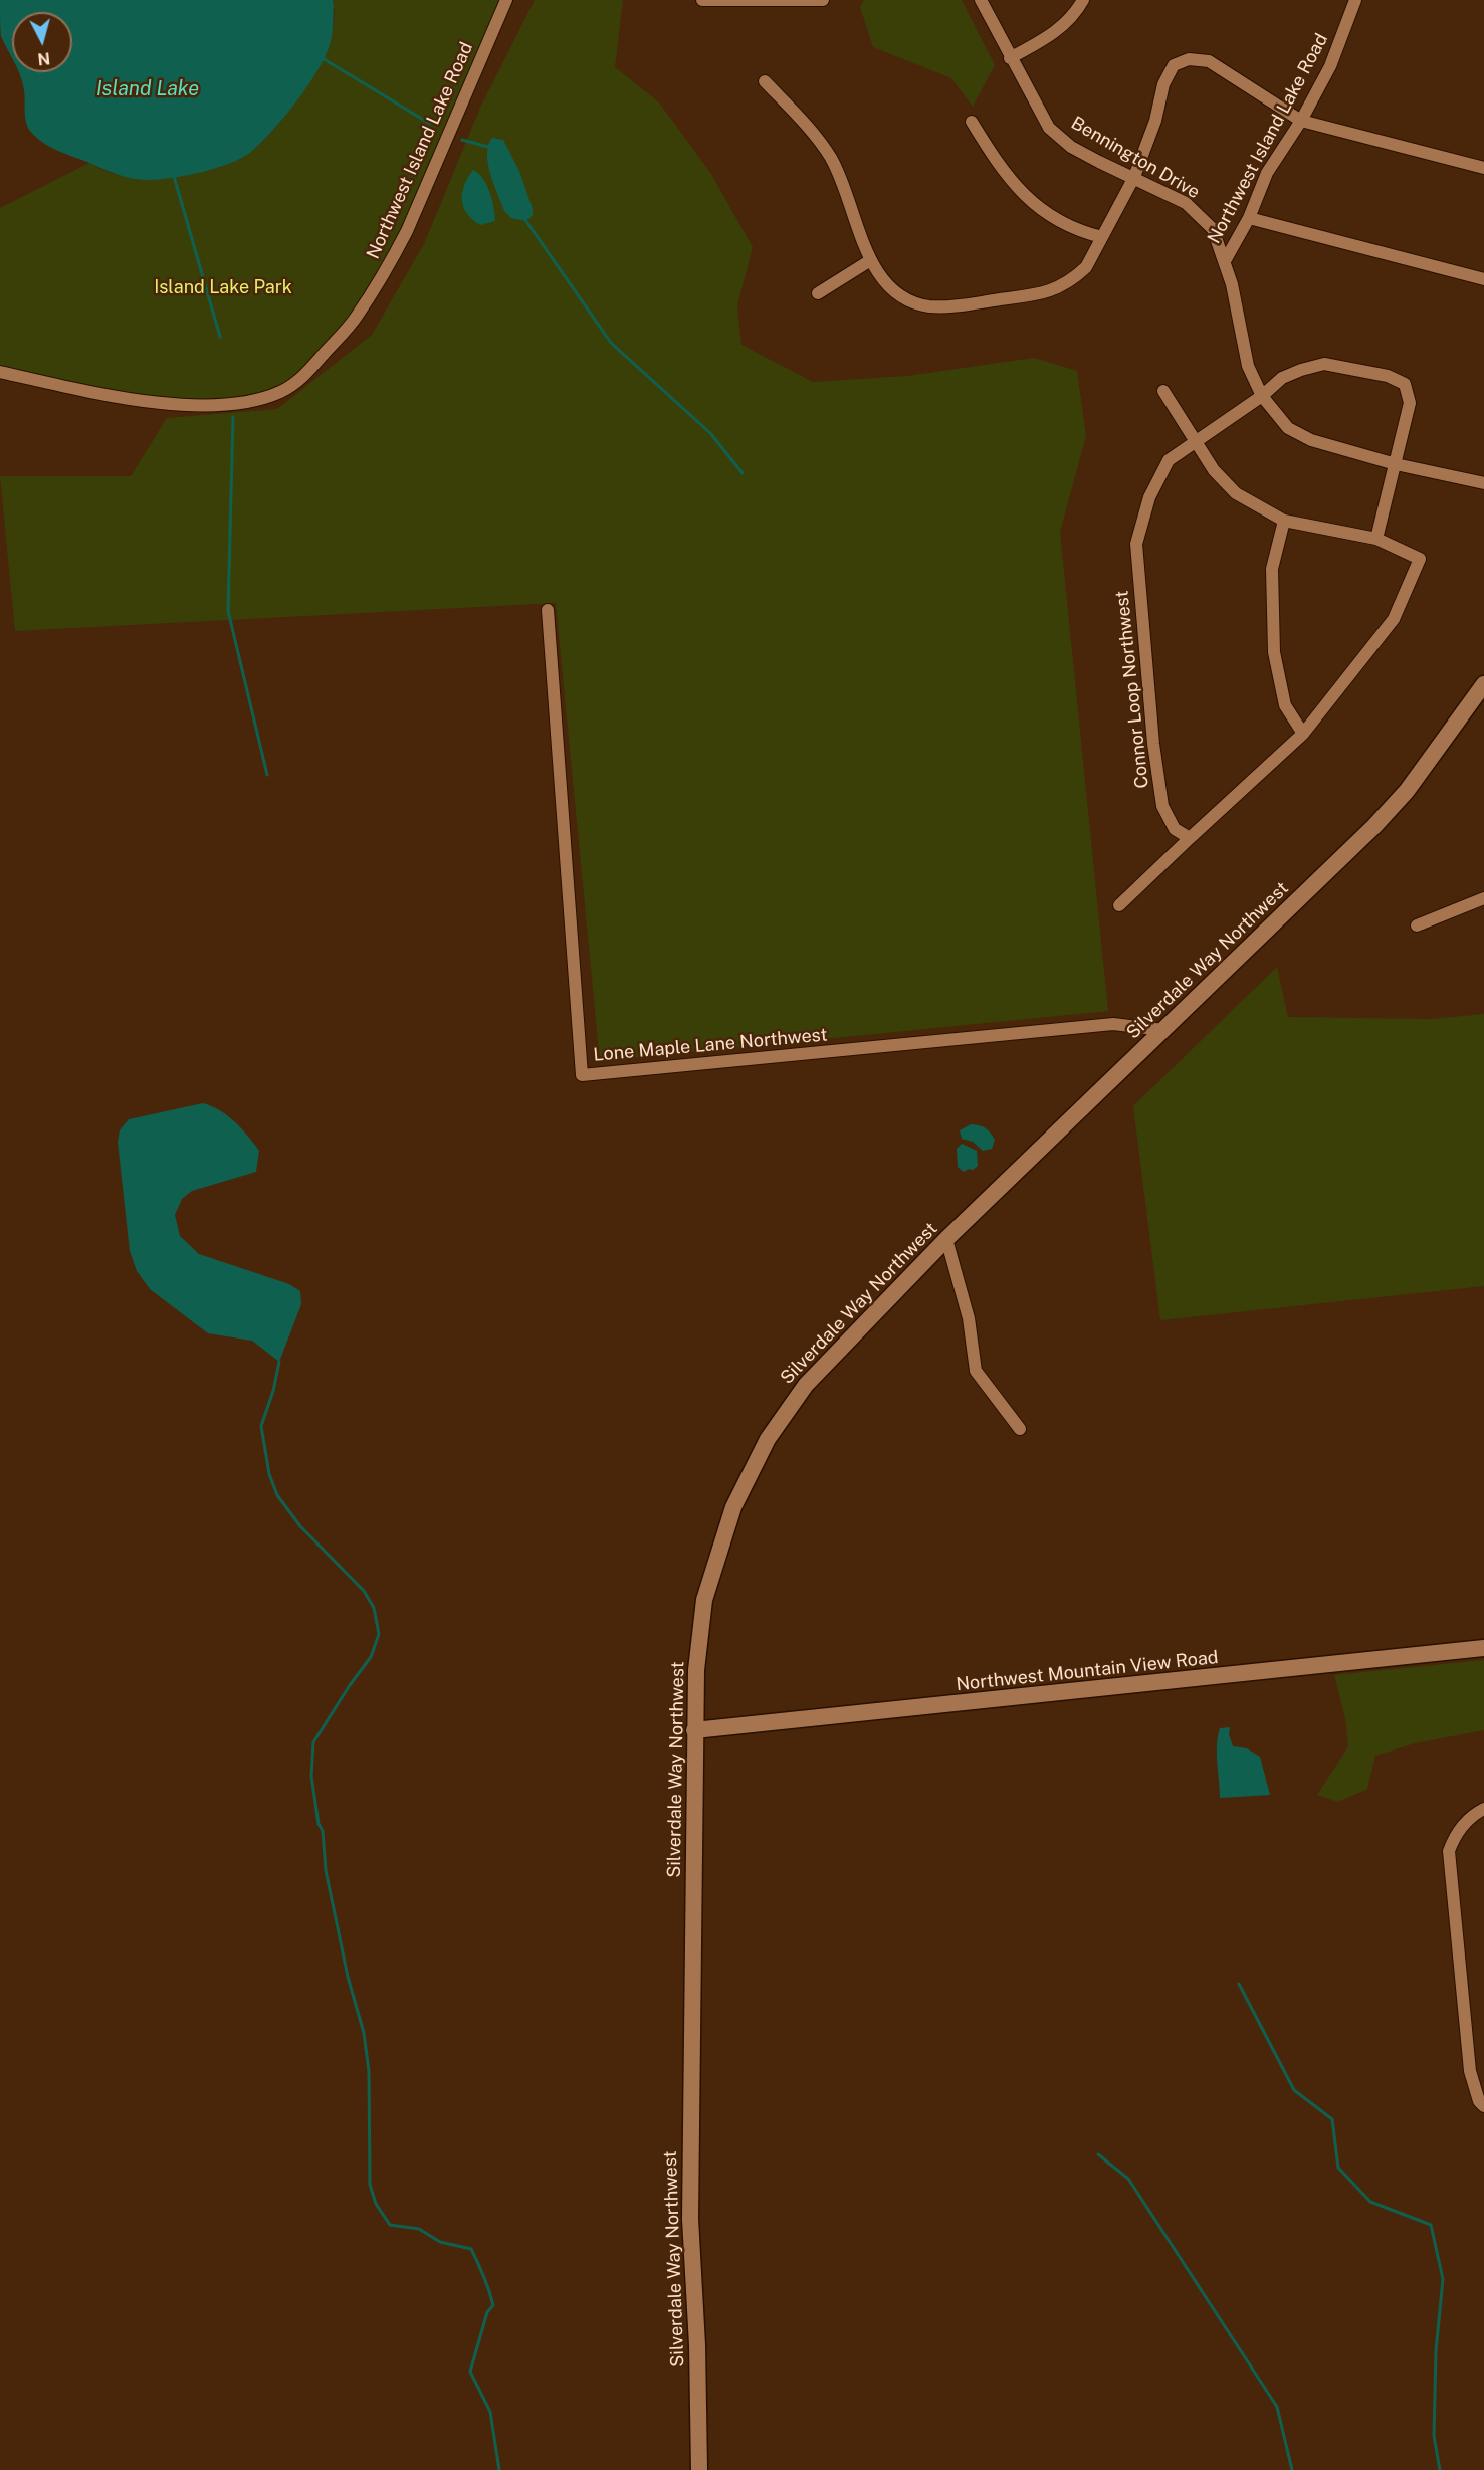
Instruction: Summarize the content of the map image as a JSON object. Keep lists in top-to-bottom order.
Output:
{
  "streets": {
    "main road": ["Silverdale Way Northwest", "Northwest Mountain View Road"],
    "street": [
      "Northwest Island Lake Road",
      "Bennington Drive",
      "Connor Loop Northwest",
      "Lone Maple Lane Northwest"
    ]
  },
  "crossings": [
    ["Northwest Island Lake Road", "Bennington Drive"],
    ["Bennington Drive", "Connor Loop Northwest"],
    ["Silverdale Way Northwest", "Lone Maple Lane Northwest"],
    ["Silverdale Way Northwest", "Northwest Mountain View Road"]
  ],
  "water": ["Island Lake"],
  "parks": ["Island Lake Park"],
  "north": "bottom"
}
